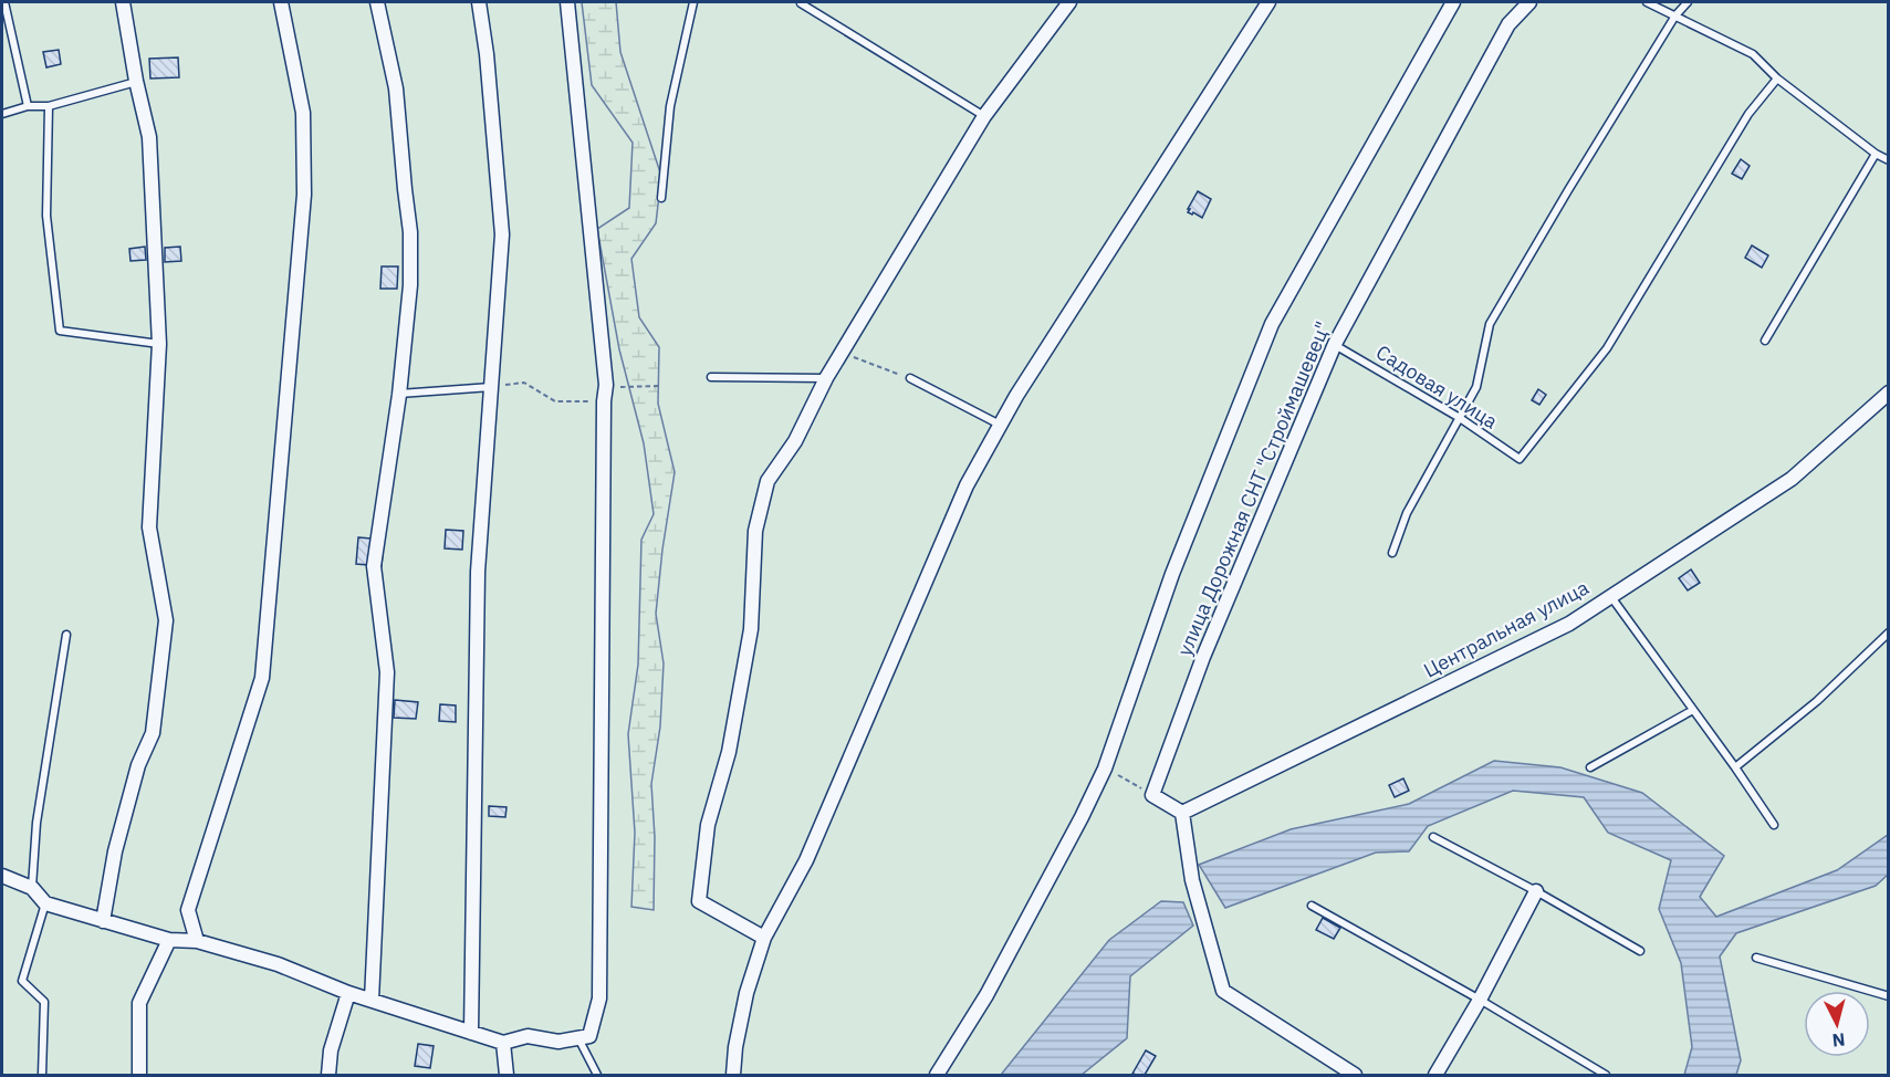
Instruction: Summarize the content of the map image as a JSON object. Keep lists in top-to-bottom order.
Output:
{
  "streets": {
    "street": ["улица Дорожная СНТ \"Строймашевец\"", "Центральная улица"],
    "lane": ["Садовая улица"]
  },
  "crossings": [
    ["Садовая улица", "улица Дорожная СНТ \"Строймашевец\""]
  ],
  "north": "bottom"
}
